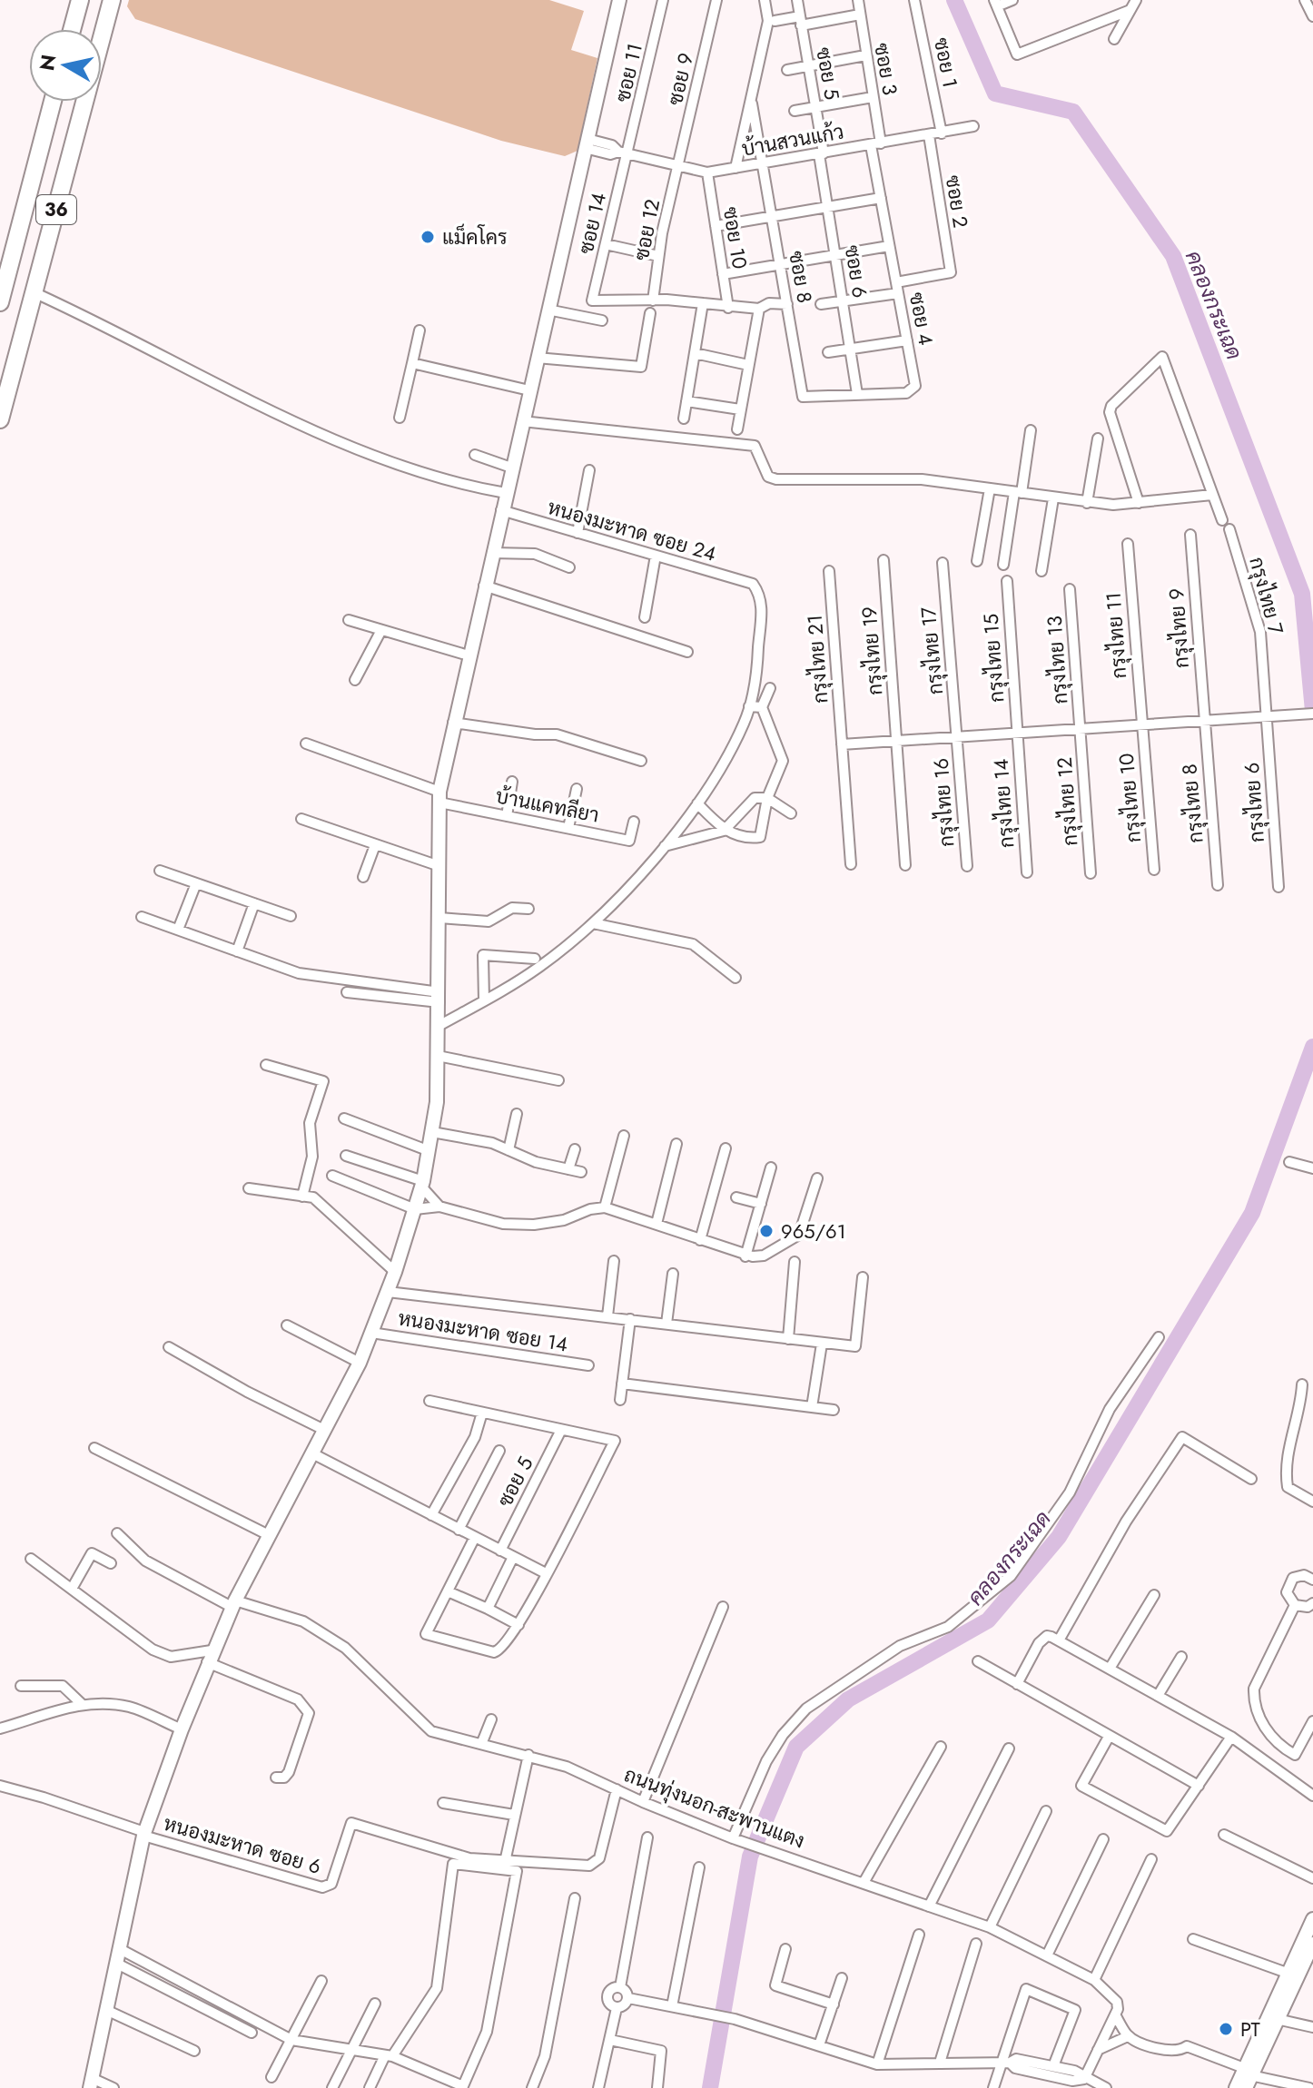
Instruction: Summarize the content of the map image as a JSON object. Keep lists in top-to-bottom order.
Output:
{
  "streets": {
    "highway": ["36"],
    "street": [
      "ซอย 1",
      "ซอย 3",
      "ซอย 11",
      "ซอย 5",
      "ซอย 9",
      "บ้านสวนแก้ว",
      "ซอย 2",
      "ซอย 14",
      "ซอย 12",
      "ซอย 10",
      "ซอย 6",
      "ซอย 8",
      "ซอย 4",
      "หนองมะหาด ซอย 24",
      "กรุงไทย 7",
      "กรุงไทย 9",
      "กรุงไทย 11",
      "กรุงไทย 19",
      "กรุงไทย 17",
      "กรุงไทย 15",
      "กรุงไทย 21",
      "กรุงไทย 13",
      "กรุงไทย 10",
      "กรุงไทย 12",
      "กรุงไทย 16",
      "กรุงไทย 6",
      "กรุงไทย 14",
      "กรุงไทย 8",
      "บ้านแคทลียา",
      "หนองมะหาด ซอย 14",
      "ถนนทุ่งนอก-สะพานแตง",
      "หนองมะหาด ซอย 6"
    ]
  },
  "crossings": [
    ["ซอย 1", "บ้านสวนแก้ว"],
    ["ซอย 3", "บ้านสวนแก้ว"],
    ["ซอย 3", "ซอย 4"],
    ["ซอย 11", "บ้านสวนแก้ว"],
    ["ซอย 11", "ซอย 14"],
    ["ซอย 5", "บ้านสวนแก้ว"],
    ["ซอย 5", "ซอย 6"],
    ["ซอย 9", "บ้านสวนแก้ว"],
    ["ซอย 9", "ซอย 12"],
    ["บ้านสวนแก้ว", "ซอย 2"],
    ["บ้านสวนแก้ว", "ซอย 14"],
    ["บ้านสวนแก้ว", "ซอย 12"],
    ["บ้านสวนแก้ว", "ซอย 10"],
    ["บ้านสวนแก้ว", "ซอย 6"],
    ["บ้านสวนแก้ว", "ซอย 8"],
    ["บ้านสวนแก้ว", "ซอย 4"],
    ["ซอย 2", "ซอย 4"],
    ["ซอย 14", "ซอย 12"],
    ["ซอย 6", "ซอย 4"],
    ["ซอย 8", "ซอย 4"],
    ["กรุงไทย 7", "กรุงไทย 6"],
    ["กรุงไทย 9", "กรุงไทย 8"],
    ["กรุงไทย 11", "กรุงไทย 10"],
    ["กรุงไทย 17", "กรุงไทย 16"],
    ["กรุงไทย 15", "กรุงไทย 14"],
    ["กรุงไทย 13", "กรุงไทย 12"],
    ["ถนนทุ่งนอก-สะพานแตง", "หนองมะหาด ซอย 6"]
  ],
  "water": ["คลองกระเฉด"],
  "places": ["แม็คโคร", "965/61", "PT"],
  "north": "left"
}
